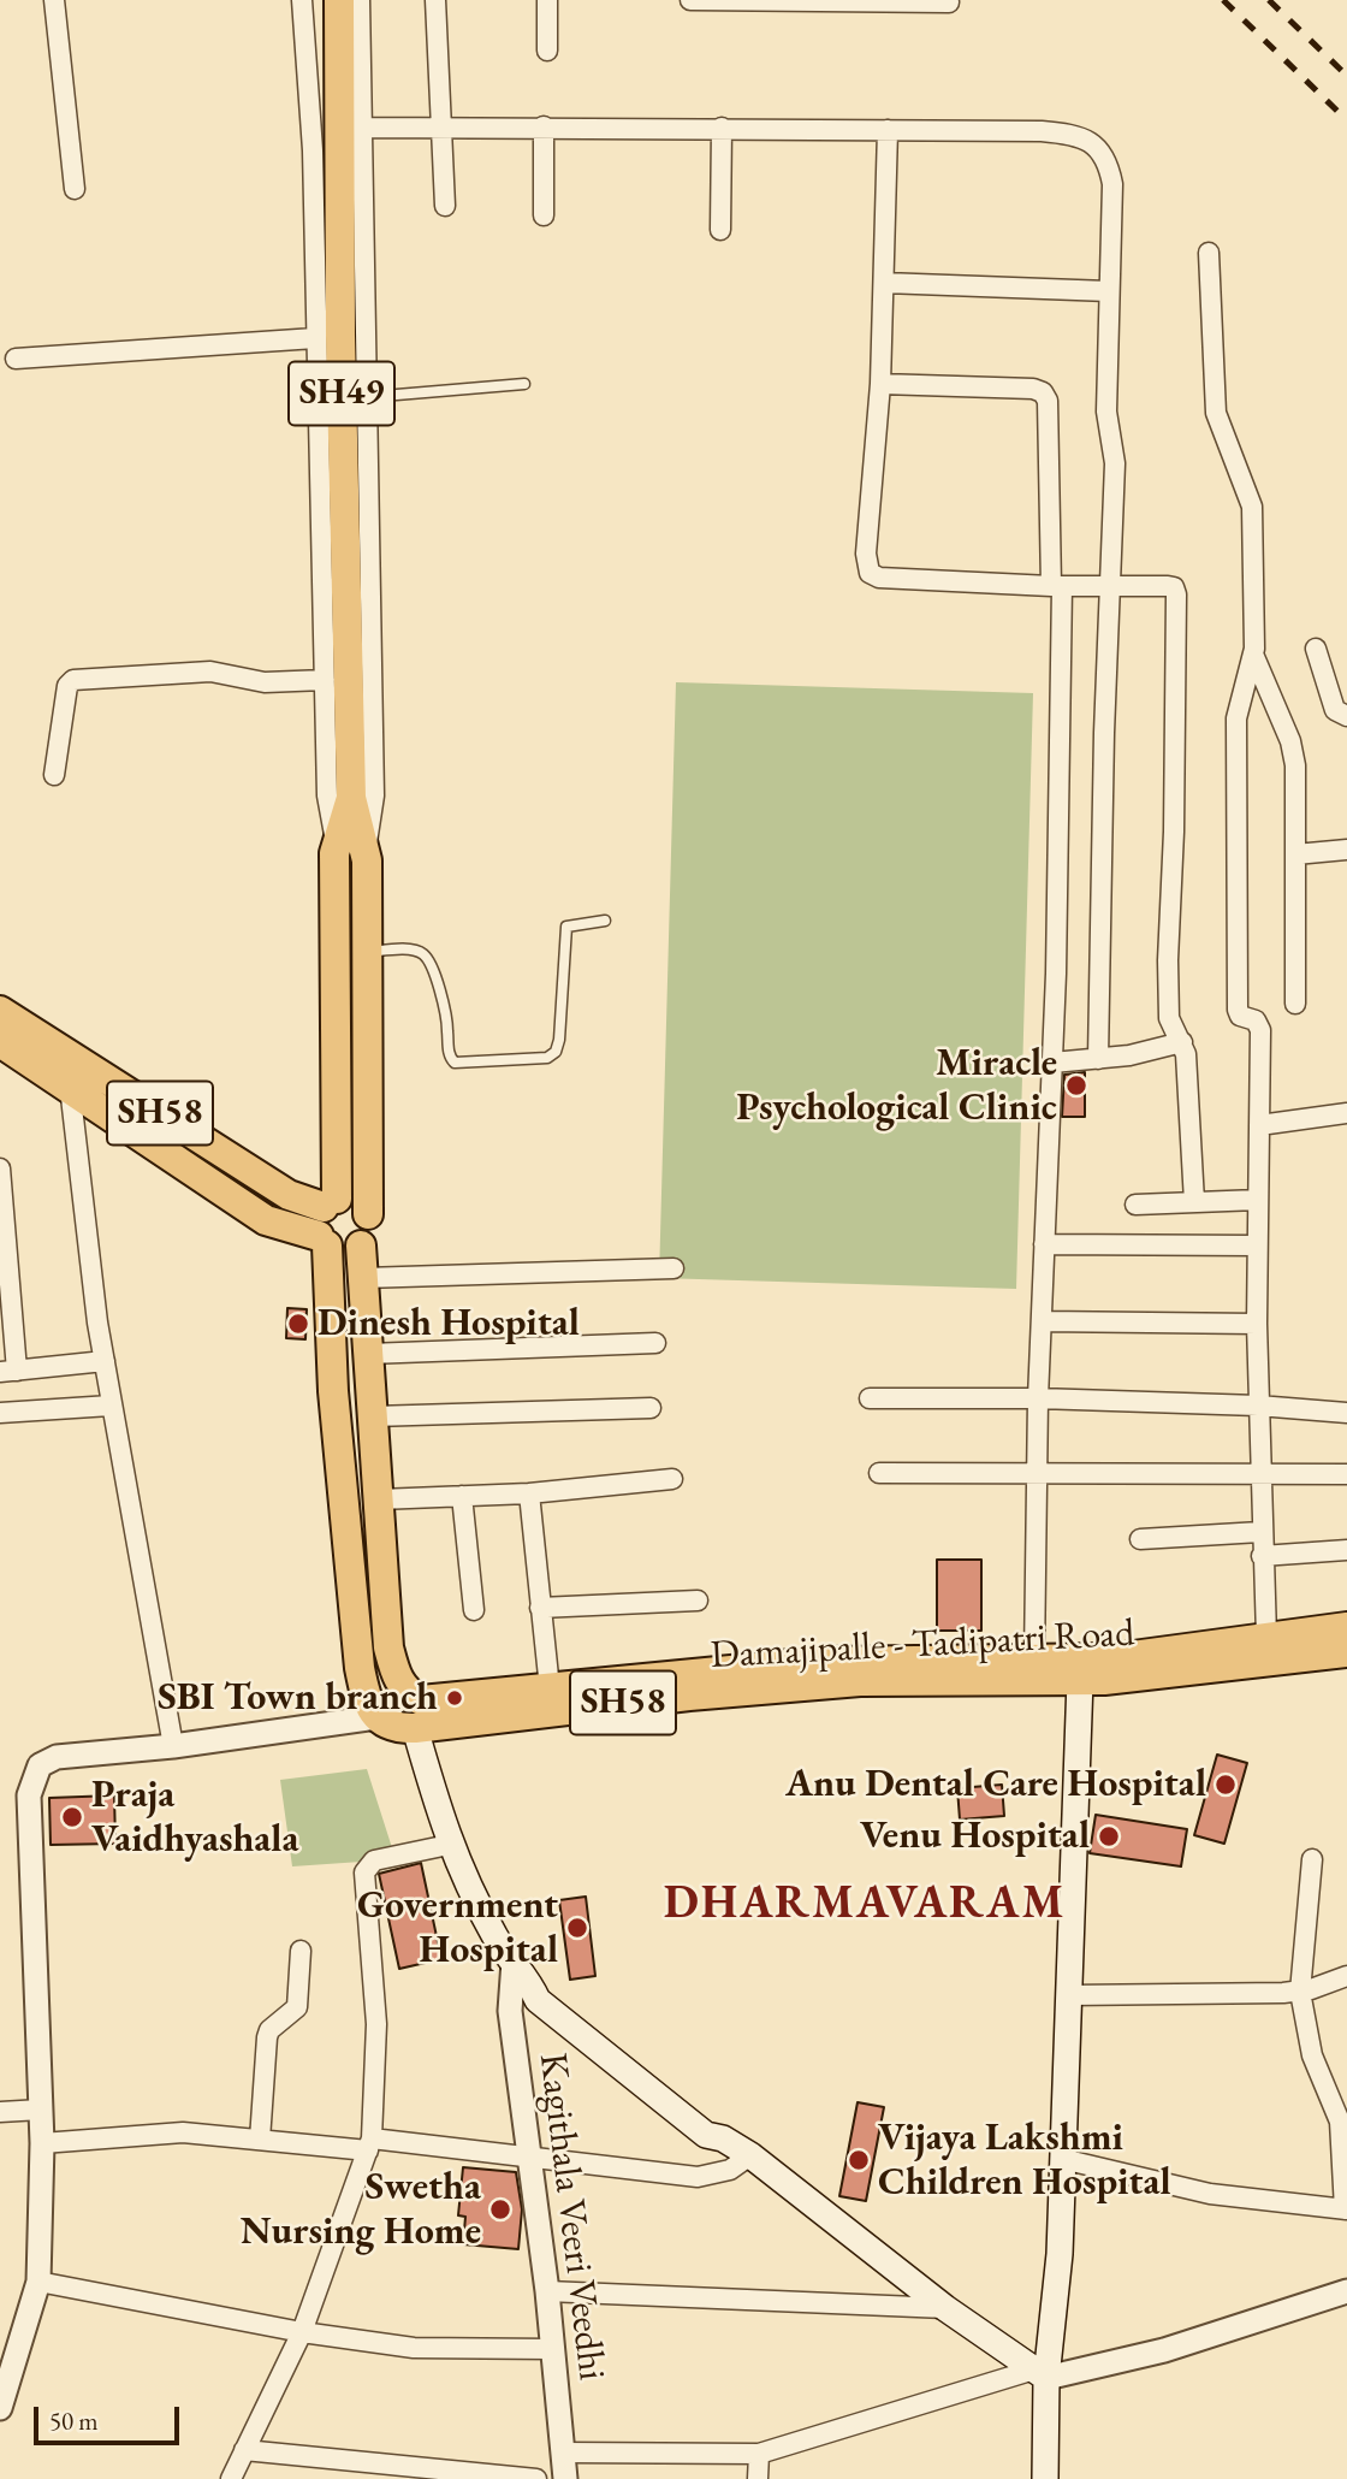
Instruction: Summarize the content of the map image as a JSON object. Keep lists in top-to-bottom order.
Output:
{
  "streets": {
    "main road": ["SH49", "SH58", "Damajipalle - Tadipatri Road"],
    "street": ["Kagithala Veeri Veedhi"]
  },
  "crossings": [
    ["SH49", "SH58"]
  ],
  "districts": ["DHARMAVARAM"],
  "places": [
    "Miracle Psychological Clinic",
    "Dinesh Hospital",
    "SBI Town branch",
    "Anu Dental Care Hospital",
    "Praja Vaidhyashala",
    "Venu Hospital",
    "Government Hospital",
    "Vijaya Lakshmi Children Hospital",
    "Swetha Nursing Home"
  ],
  "scale_bar": "50 m"
}
